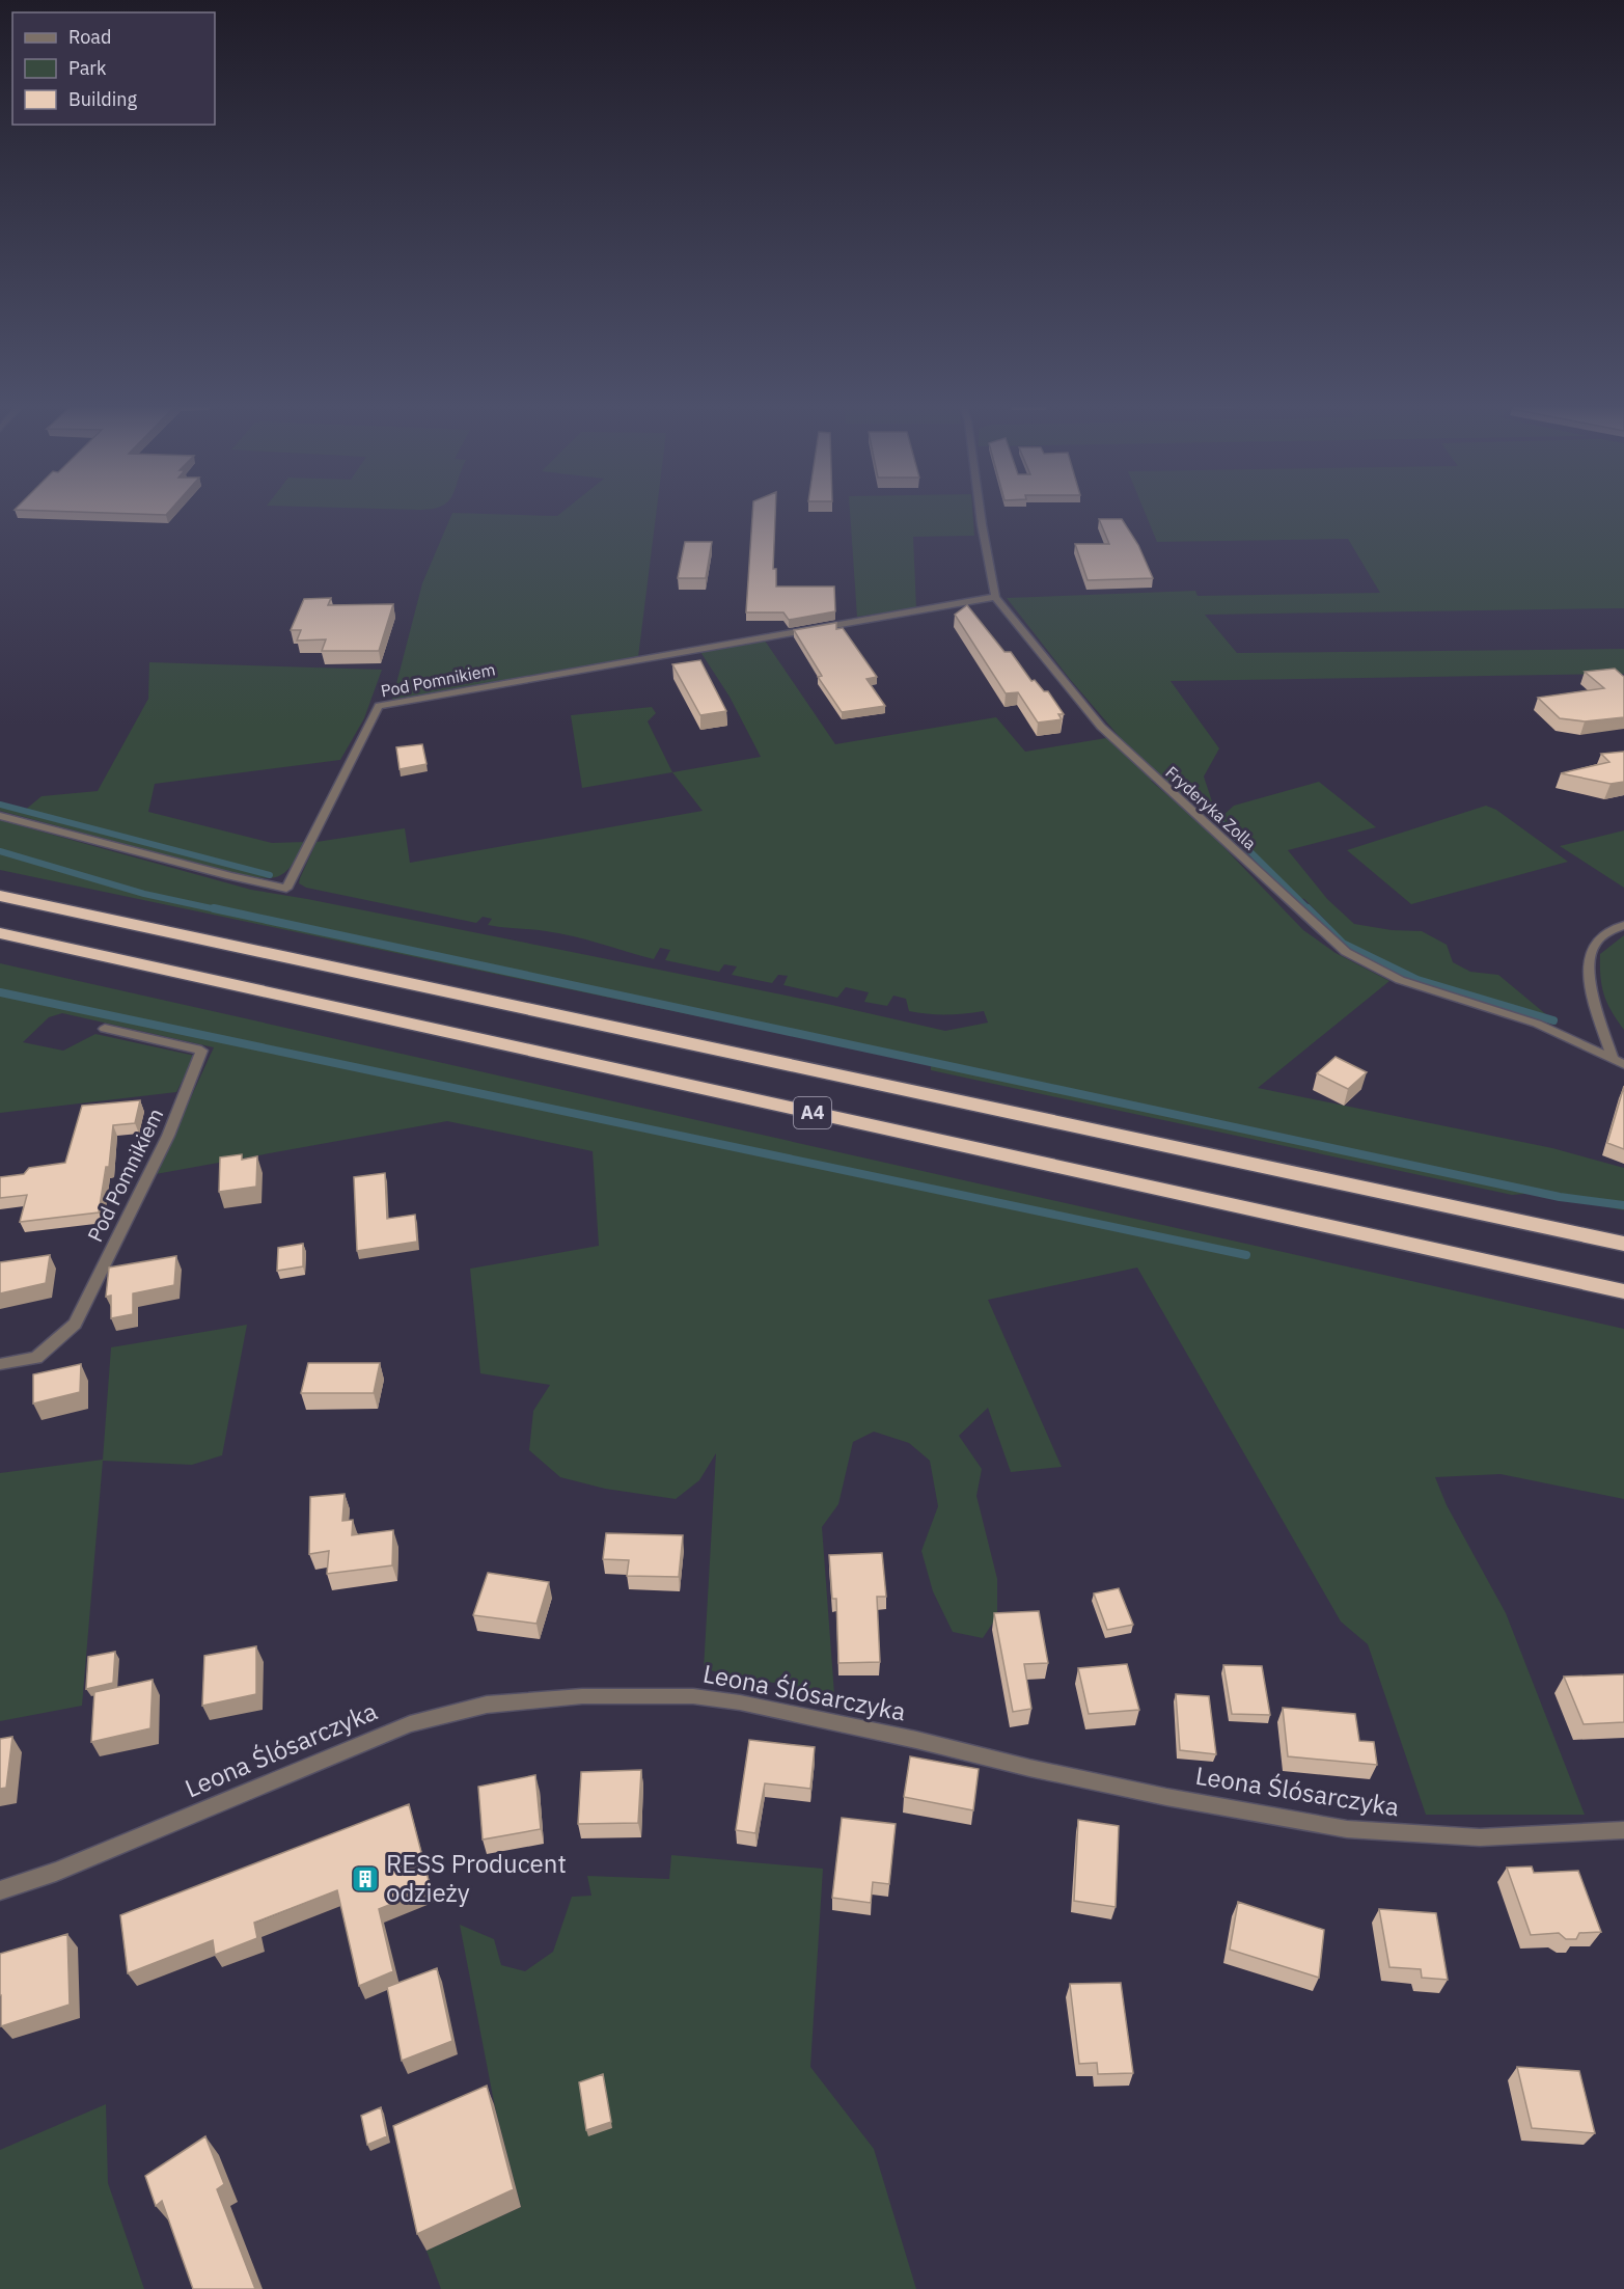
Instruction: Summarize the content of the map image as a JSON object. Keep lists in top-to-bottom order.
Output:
{
  "streets": {
    "highway": ["A4"],
    "street": ["Pod Pomnikiem", "Fryderyka Zolla", "Leona Ślósarczyka"]
  },
  "crossings": [
    ["Pod Pomnikiem", "Fryderyka Zolla"]
  ],
  "places": {
    "building": ["RESS Producent odzieży"]
  },
  "legend": ["Road", "Park", "Building"]
}
